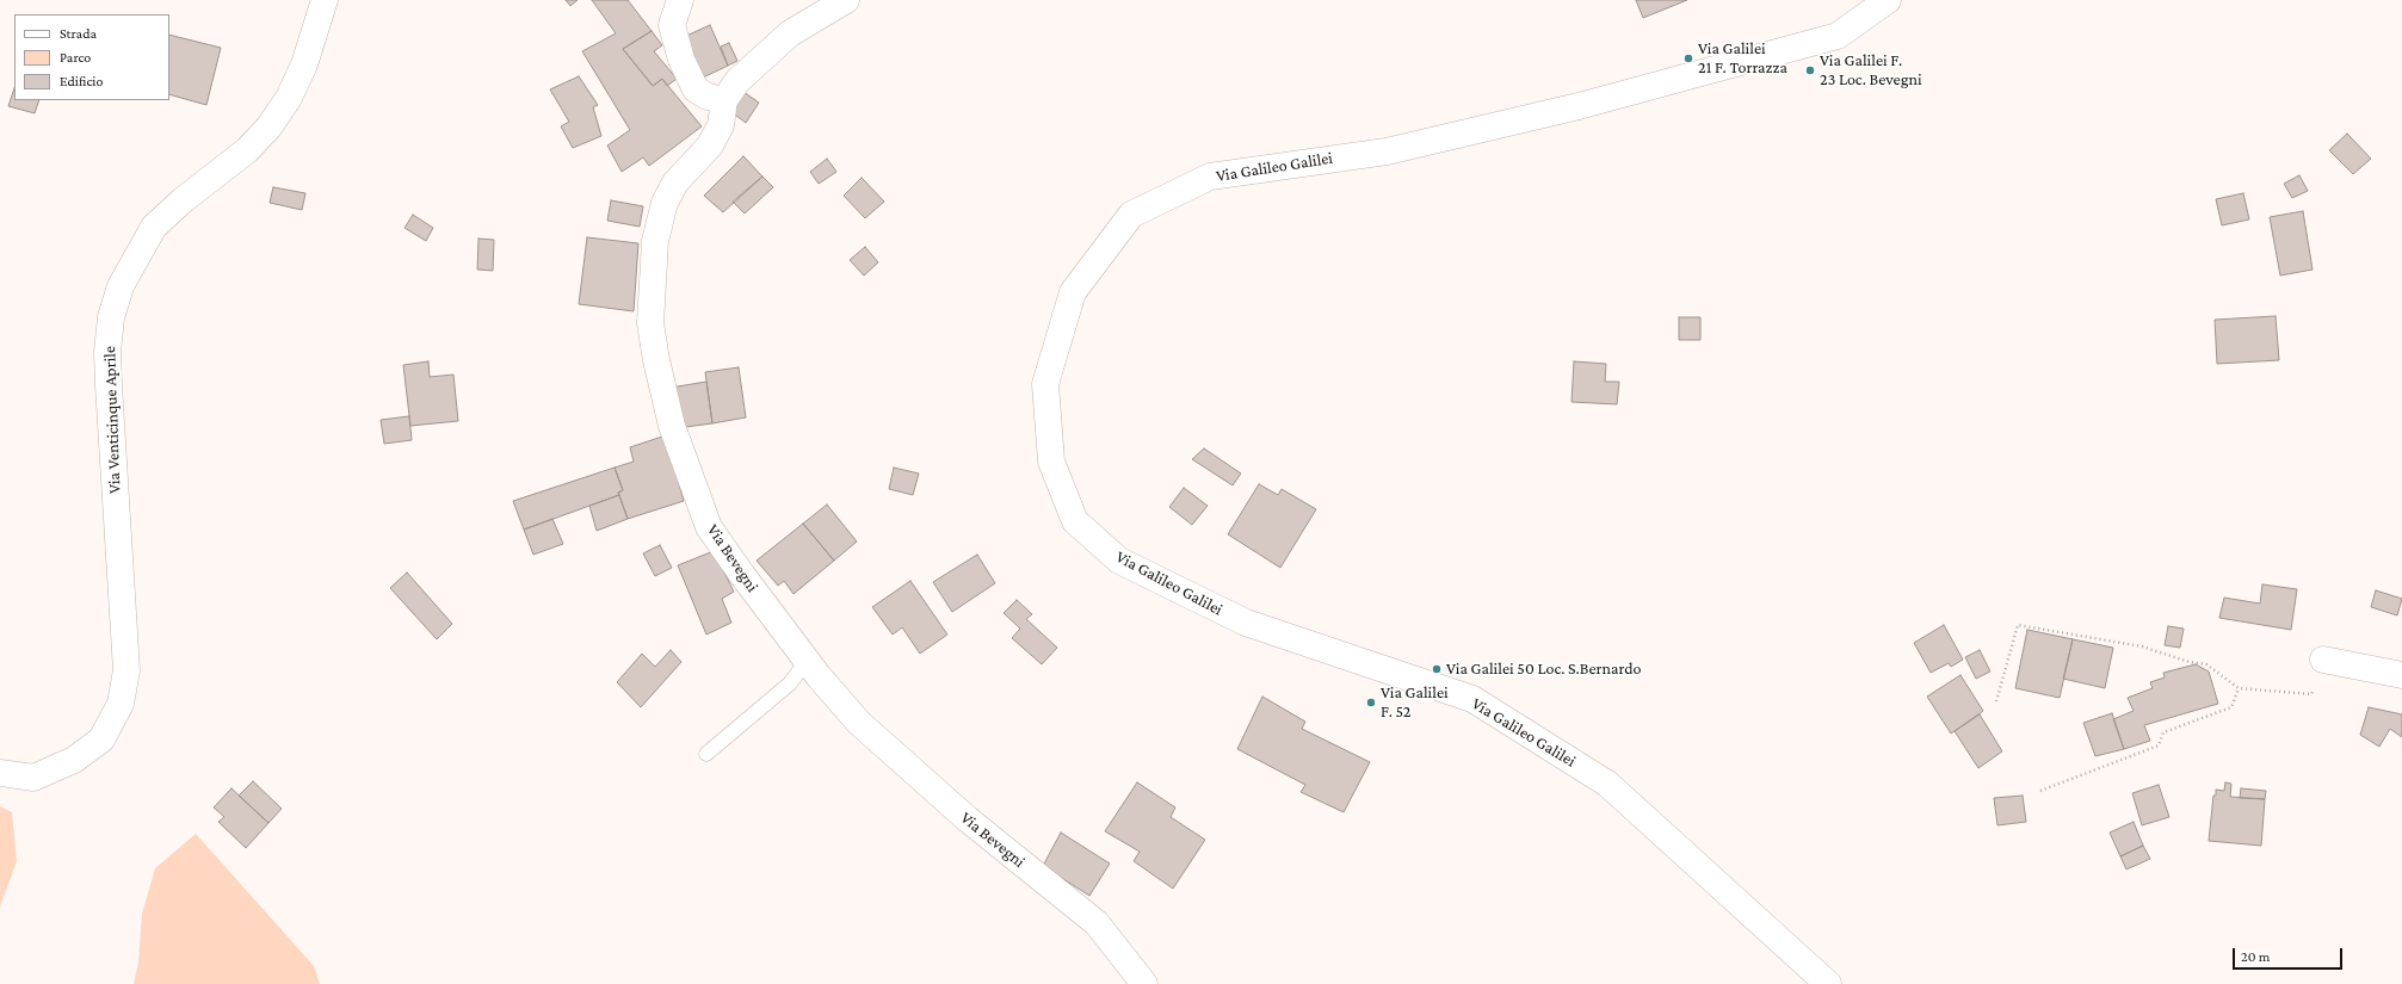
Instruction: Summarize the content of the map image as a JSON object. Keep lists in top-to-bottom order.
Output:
{
  "streets": {
    "main road": ["Via Galileo Galilei", "Via Venticinque Aprile", "Via Bevegni"]
  },
  "places": [
    "Via Galilei 21 F. Torrazza",
    "Via Galilei F. 23 Loc. Bevegni",
    "Via Galilei 50 Loc. S.Bernardo",
    "Via Galilei F. 52"
  ],
  "legend": ["Strada", "Parco", "Edificio"],
  "scale_bar": "20 m"
}
